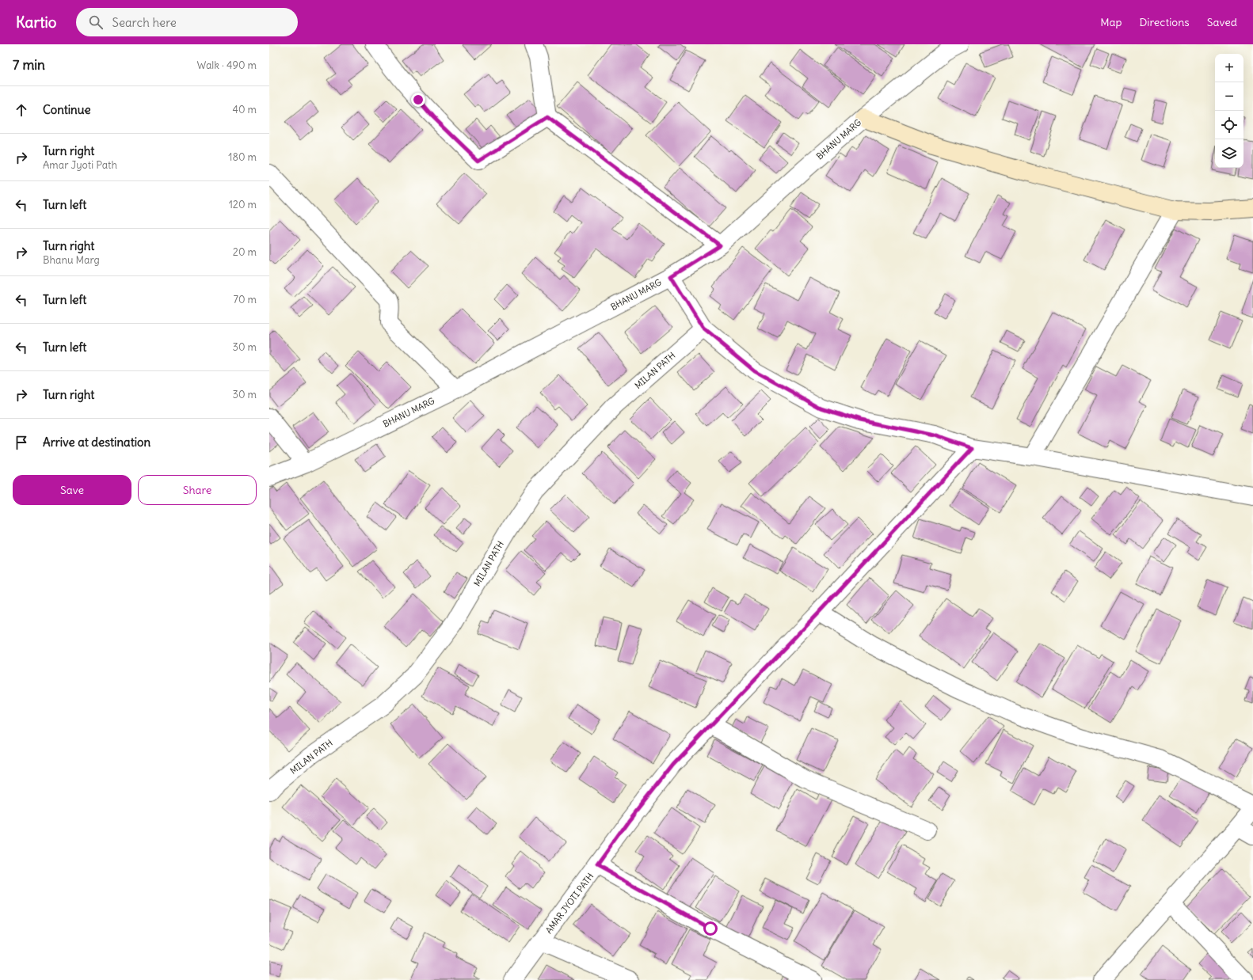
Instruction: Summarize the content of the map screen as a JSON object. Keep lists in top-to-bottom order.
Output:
{
  "streets": {
    "street": ["BHANU MARG", "MILAN PATH", "AMAR JYOTI PATH"]
  },
  "page": {
    "header": "Kartio",
    "search": "Search here",
    "nav": ["Map", "Directions", "Saved"],
    "heading": ["7 min", "Walk · 490 m"],
    "map_buttons": ["+", "−"],
    "list": [
      ["Continue", "40 m"],
      ["Turn right", "Amar Jyoti Path", "180 m"],
      ["Turn left", "120 m"],
      ["Turn right", "Bhanu Marg", "20 m"],
      ["Turn left", "70 m"],
      ["Turn left", "30 m"],
      ["Turn right", "30 m"],
      "Arrive at destination"
    ],
    "buttons": ["Save", "Share"]
  }
}
